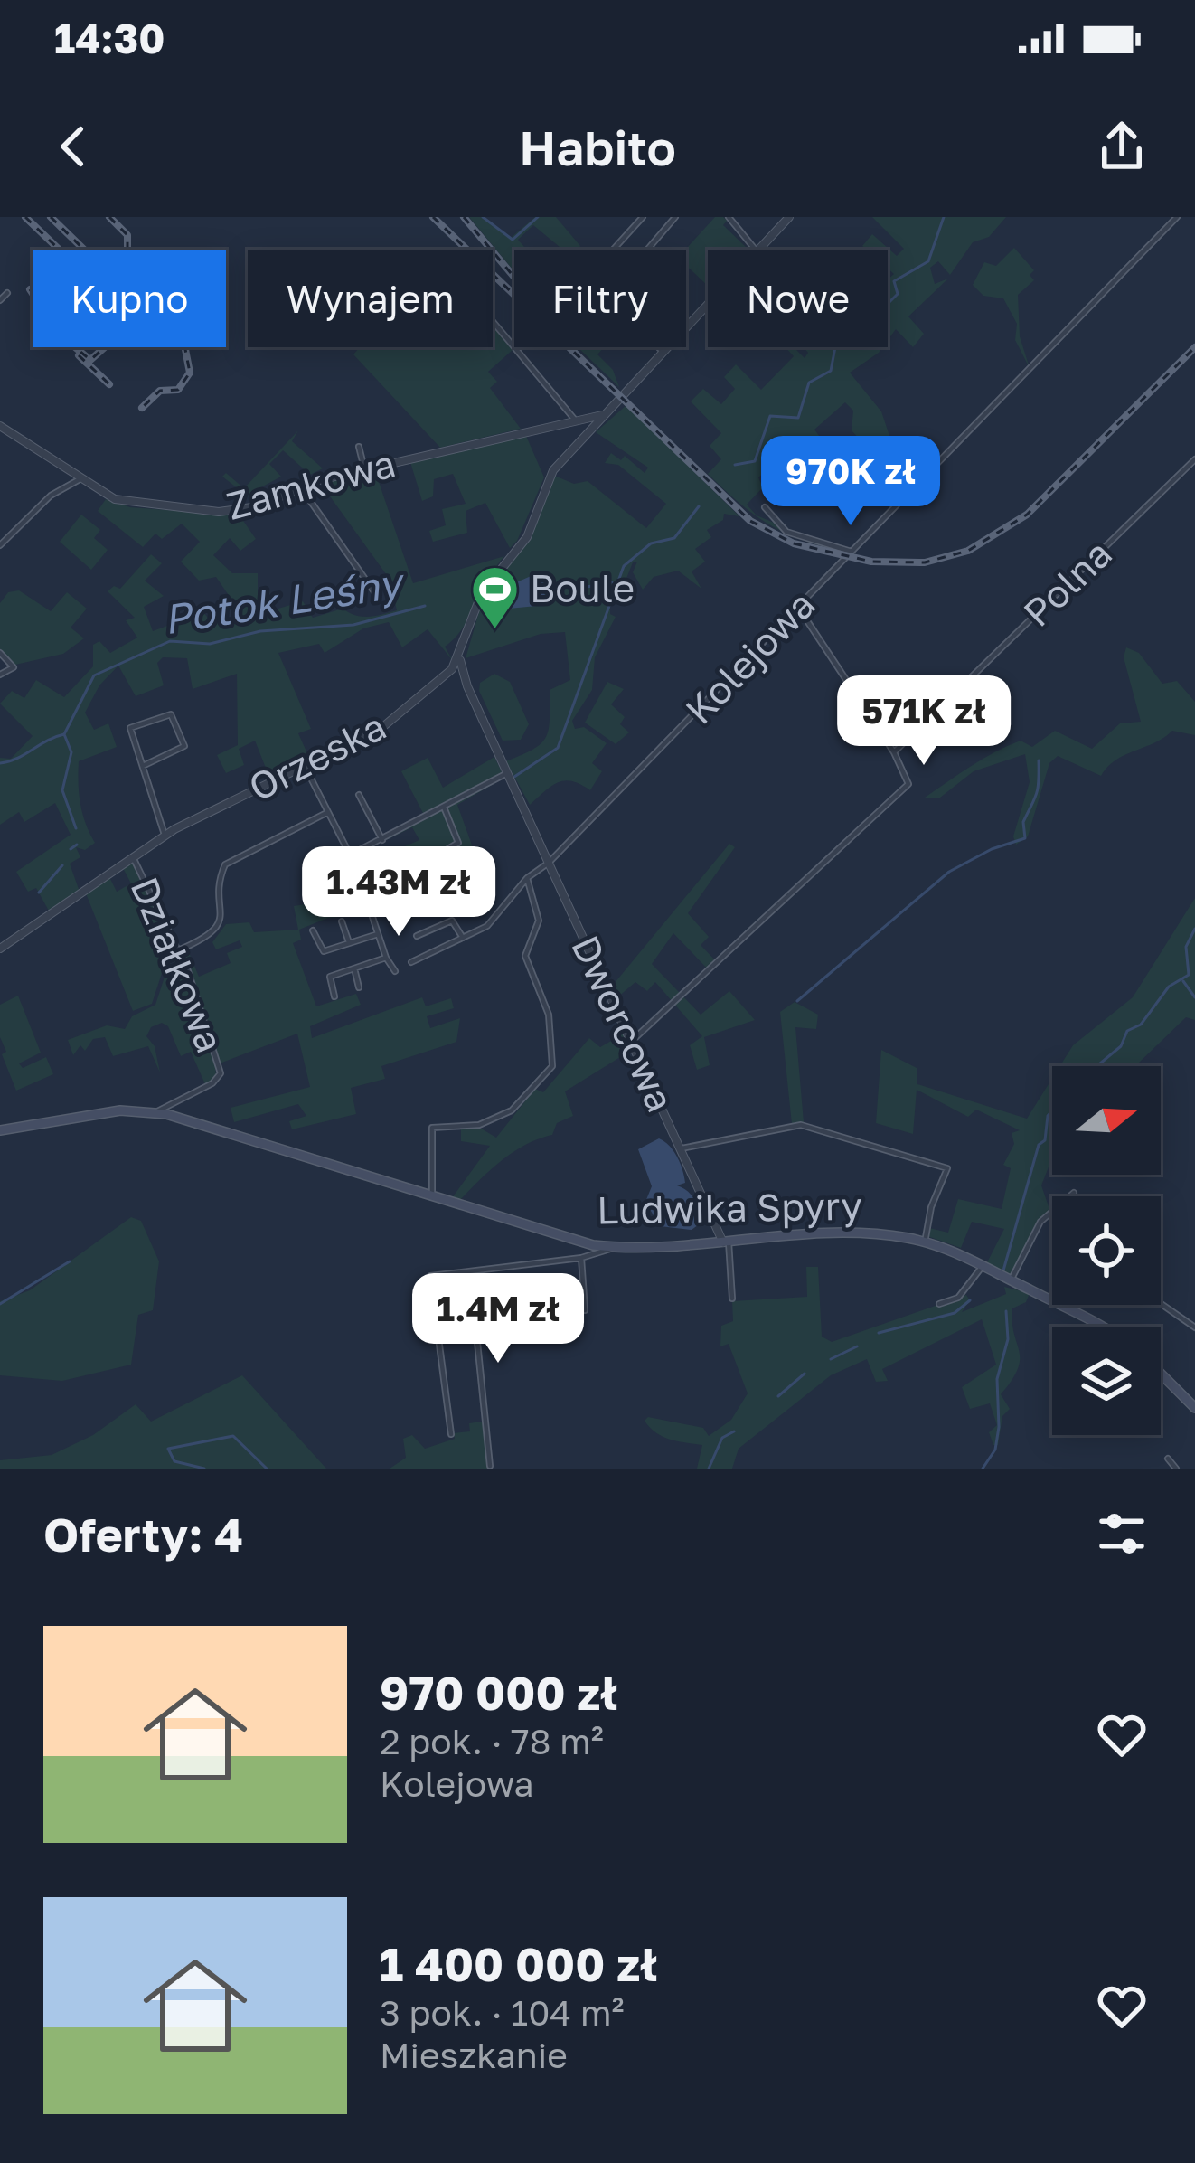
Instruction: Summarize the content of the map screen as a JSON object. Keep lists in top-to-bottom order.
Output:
{
  "streets": {
    "main road": ["Ludwika Spyry"],
    "street": [
      "Zamkowa",
      "Polna",
      "Kolejowa",
      "Orzeska",
      "Działkowa",
      "Dworcowa"
    ]
  },
  "crossings": [
    ["Kolejowa", "Dworcowa"],
    ["Orzeska", "Działkowa"],
    ["Orzeska", "Dworcowa"],
    ["Działkowa", "Ludwika Spyry"],
    ["Dworcowa", "Ludwika Spyry"]
  ],
  "water": ["Potok Leśny"],
  "places": {
    "sports": ["Boule"]
  },
  "north": "right",
  "page": {
    "status": "14:30",
    "header": "Habito",
    "chip": [
      "Kupno",
      "Wynajem",
      "Filtry",
      "Nowe"
    ],
    "price": [
      "970K zł",
      "571K zł",
      "1.43M zł",
      "1.4M zł"
    ],
    "heading": "Oferty: 4",
    "list": [
      {
        "name": "970 000 zł",
        "note": "2 pok. · 78 m² · Kolejowa"
      },
      {
        "name": "1 400 000 zł",
        "note": "3 pok. · 104 m² · Mieszkanie"
      }
    ]
  }
}
